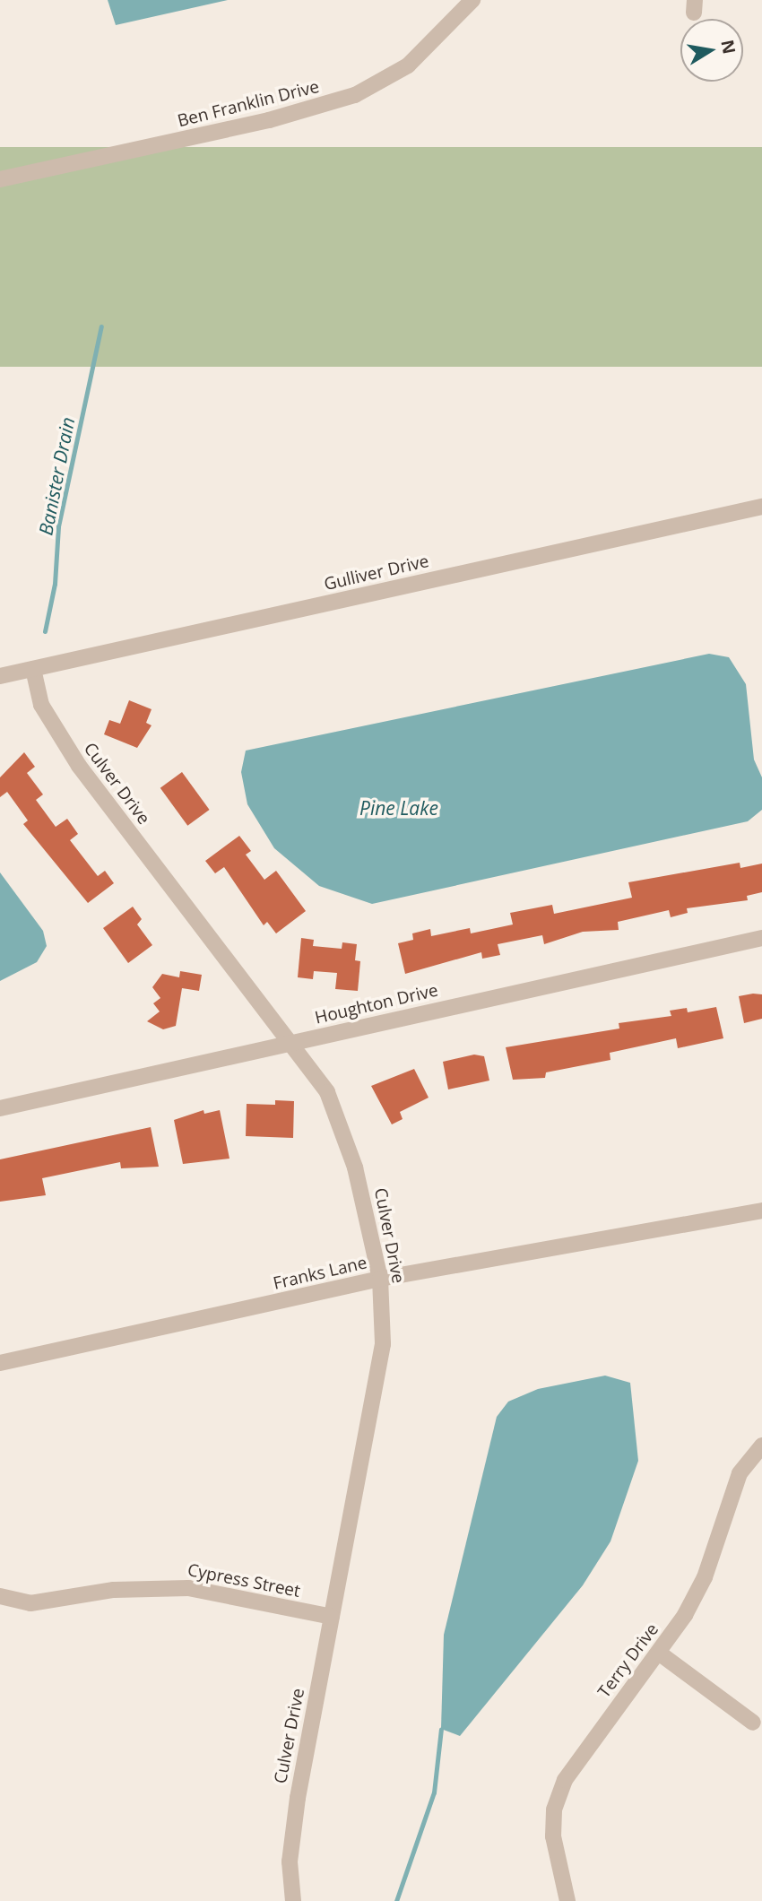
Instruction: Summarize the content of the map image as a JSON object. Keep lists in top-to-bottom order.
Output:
{
  "streets": {
    "street": [
      "Ben Franklin Drive",
      "Gulliver Drive",
      "Culver Drive",
      "Houghton Drive",
      "Franks Lane",
      "Cypress Street",
      "Terry Drive"
    ]
  },
  "crossings": [
    ["Gulliver Drive", "Culver Drive"],
    ["Culver Drive", "Houghton Drive"],
    ["Culver Drive", "Franks Lane"],
    ["Culver Drive", "Cypress Street"]
  ],
  "water": ["Banister Drain", "Pine Lake"],
  "north": "right"
}
